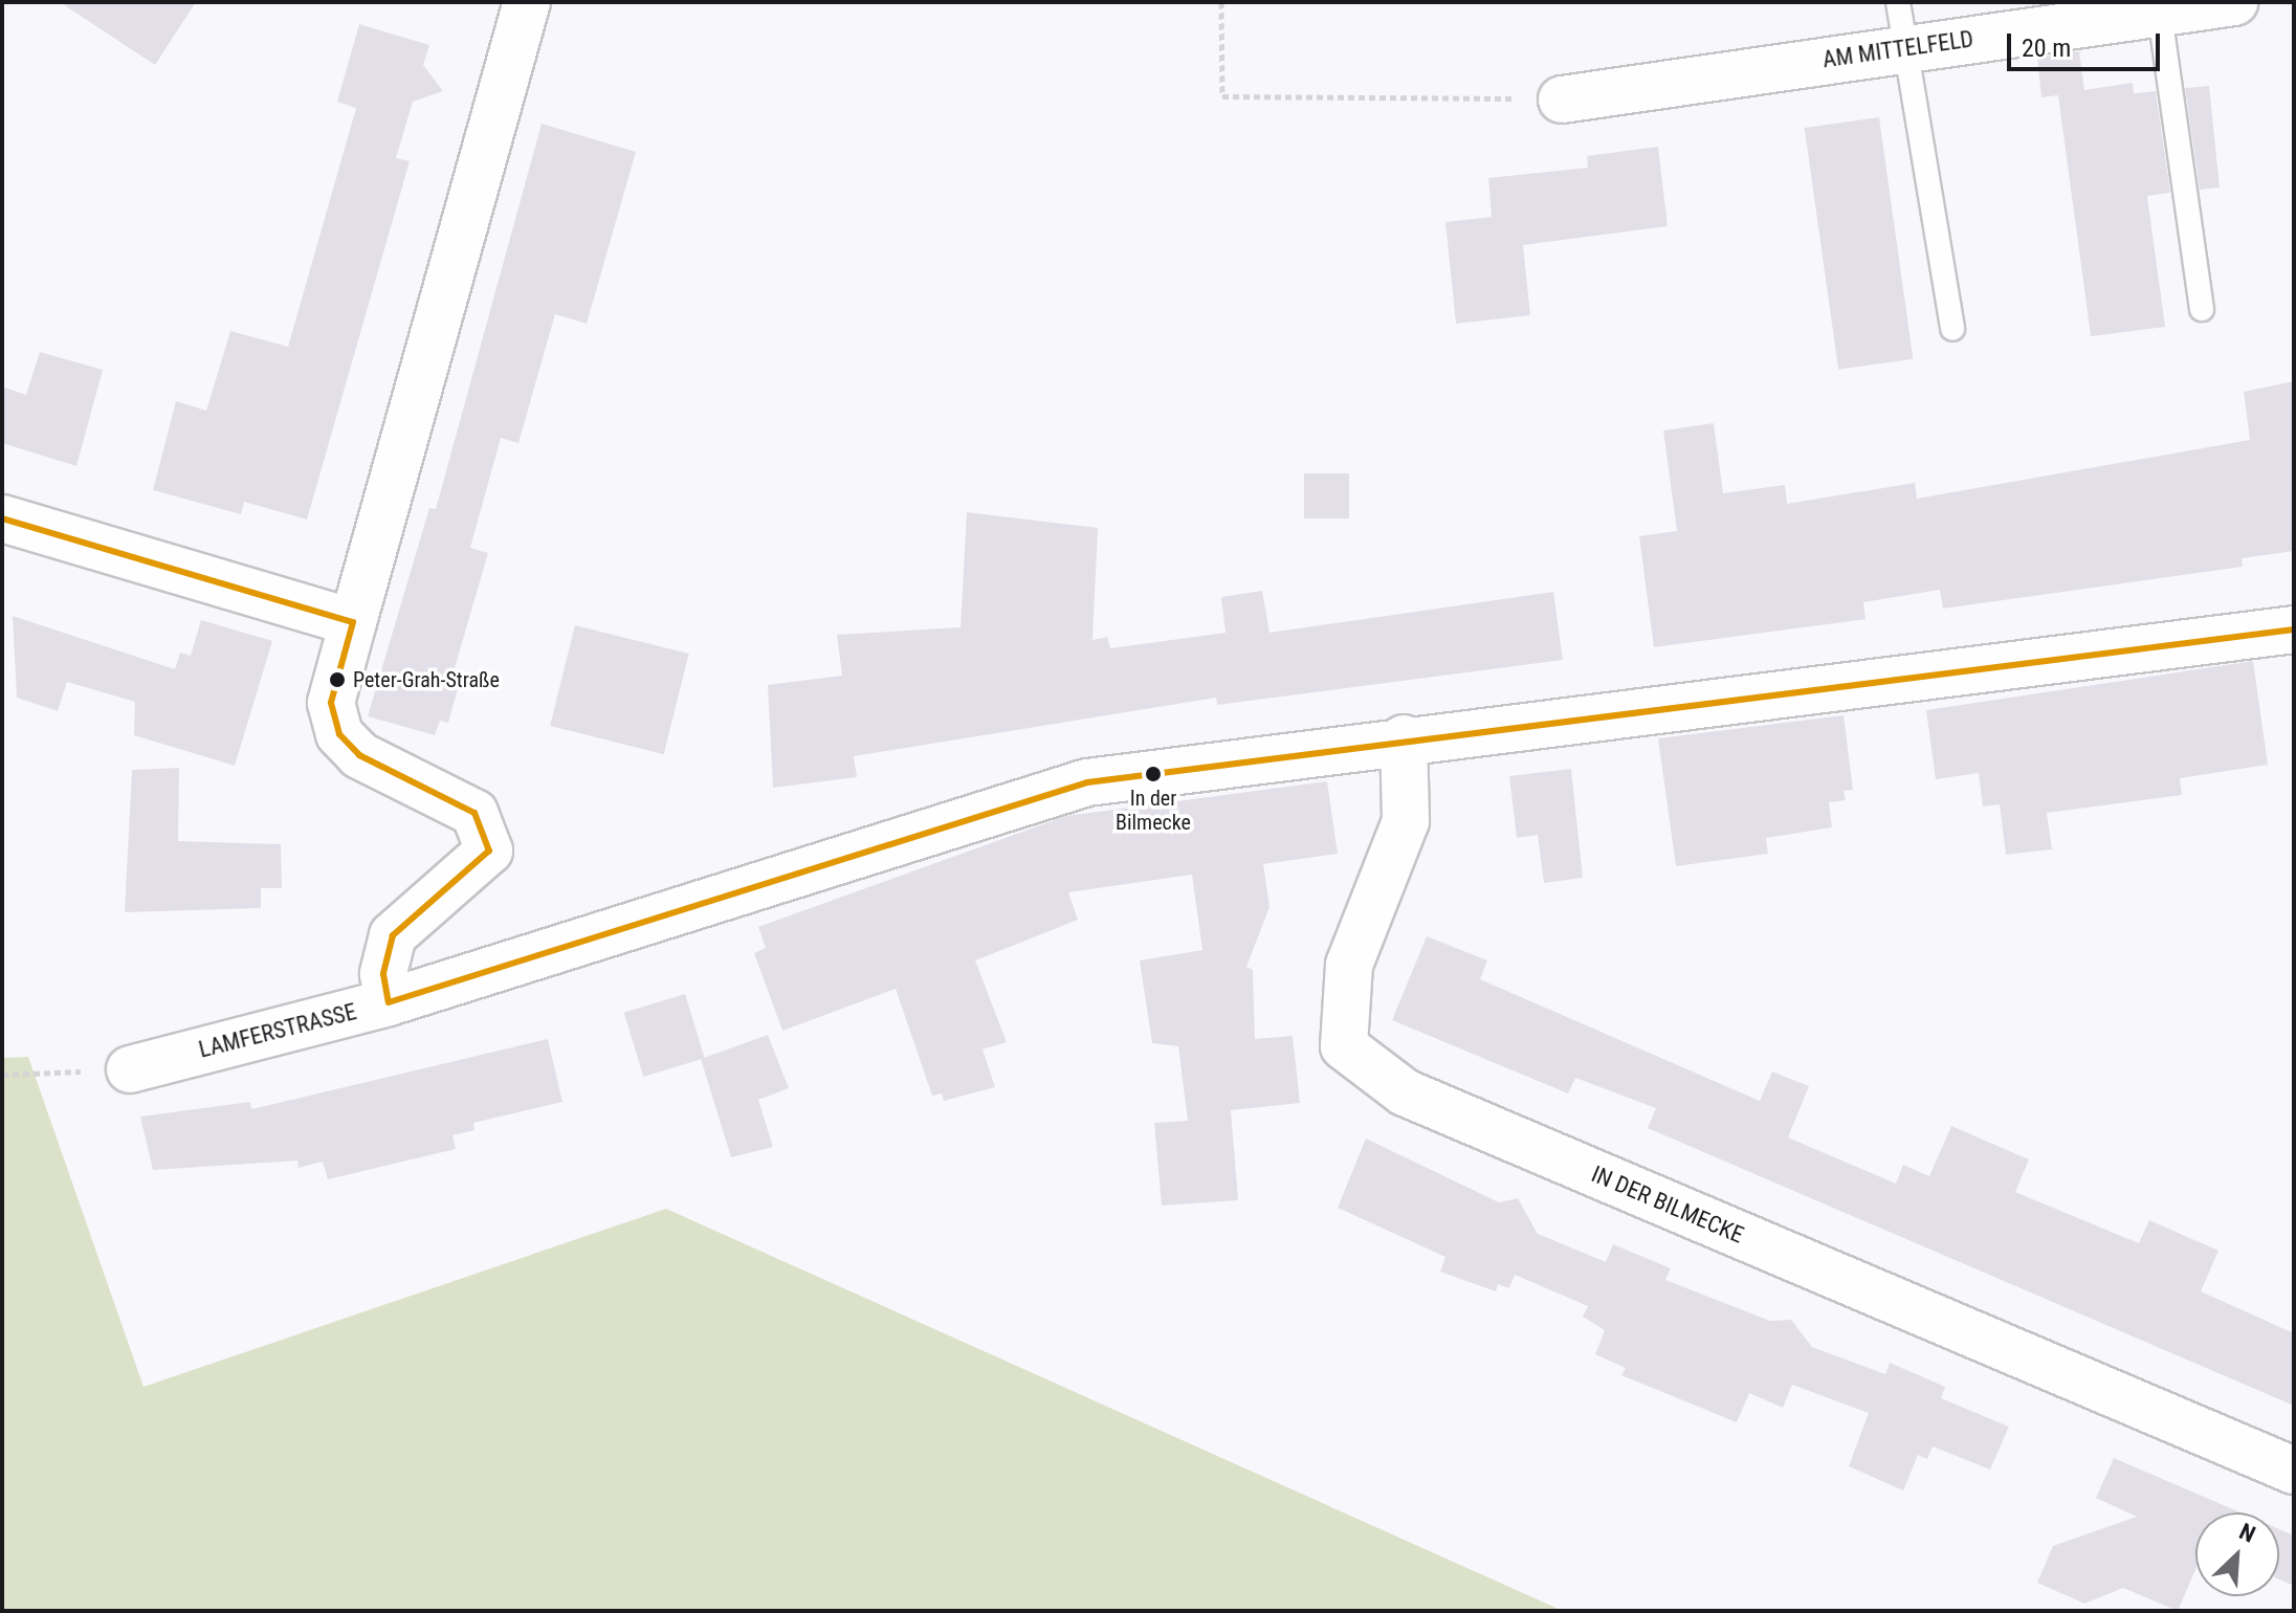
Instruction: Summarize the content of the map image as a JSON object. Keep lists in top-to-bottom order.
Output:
{
  "streets": {
    "street": ["AM MITTELFELD", "LAMFERSTRASSE", "IN DER BILMECKE"]
  },
  "crossings": [
    ["LAMFERSTRASSE", "IN DER BILMECKE"]
  ],
  "places": ["Peter-Grah-Straße", "In der Bilmecke"],
  "scale_bar": "20 m",
  "north": "top right"
}
